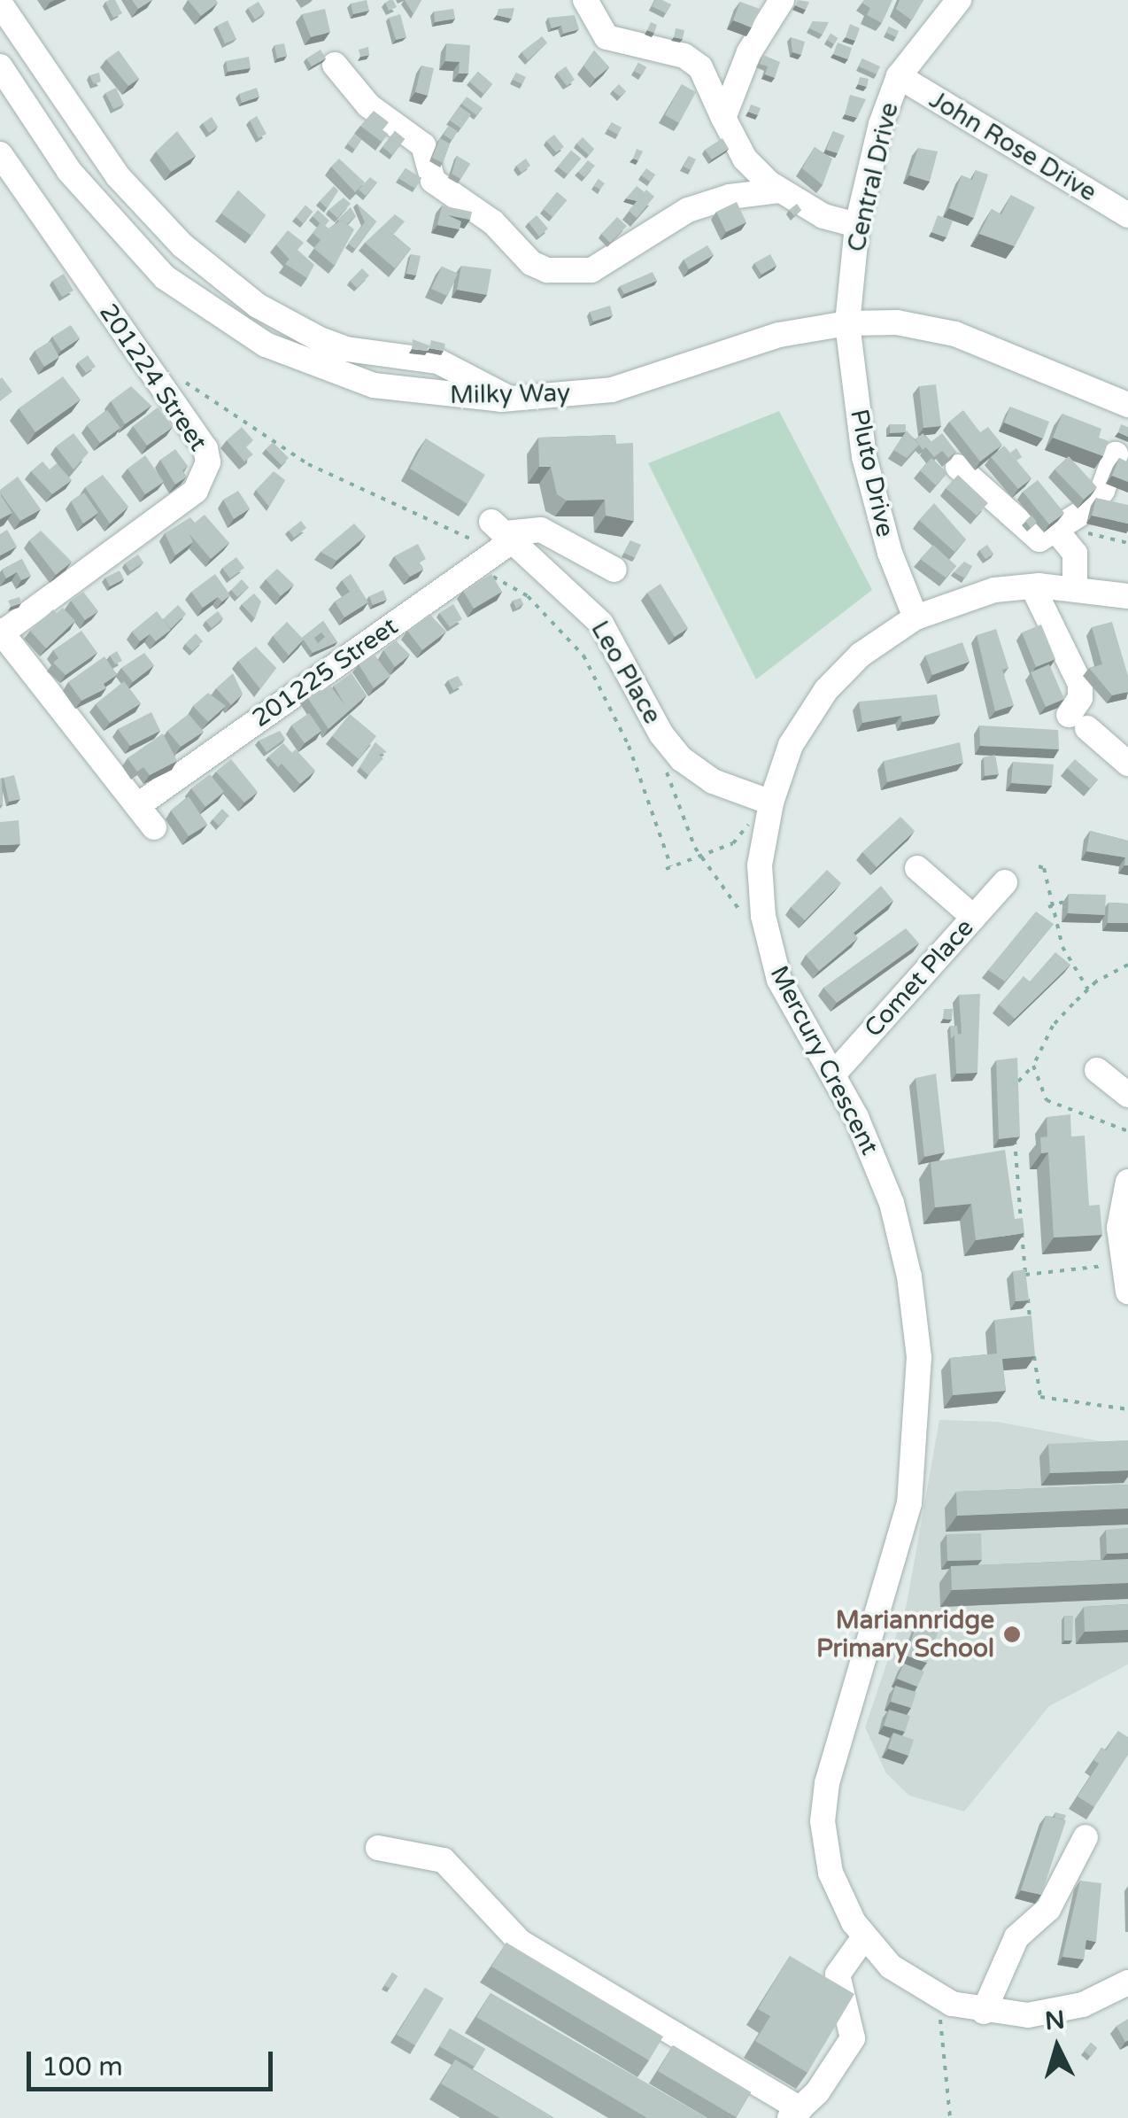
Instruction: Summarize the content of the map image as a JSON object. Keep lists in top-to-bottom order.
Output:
{
  "streets": {
    "street": [
      "John Rose Drive",
      "Central Drive",
      "201224 Street",
      "Milky Way",
      "Pluto Drive",
      "201225 Street",
      "Leo Place",
      "Comet Place",
      "Mercury Crescent"
    ]
  },
  "crossings": [
    ["John Rose Drive", "Central Drive"],
    ["Central Drive", "Milky Way"],
    ["Central Drive", "Pluto Drive"],
    ["Milky Way", "Pluto Drive"],
    ["Pluto Drive", "Mercury Crescent"],
    ["201225 Street", "Leo Place"],
    ["Leo Place", "Mercury Crescent"],
    ["Comet Place", "Mercury Crescent"]
  ],
  "places": ["Mariannridge Primary School"],
  "scale_bar": "100 m",
  "north": "top"
}
